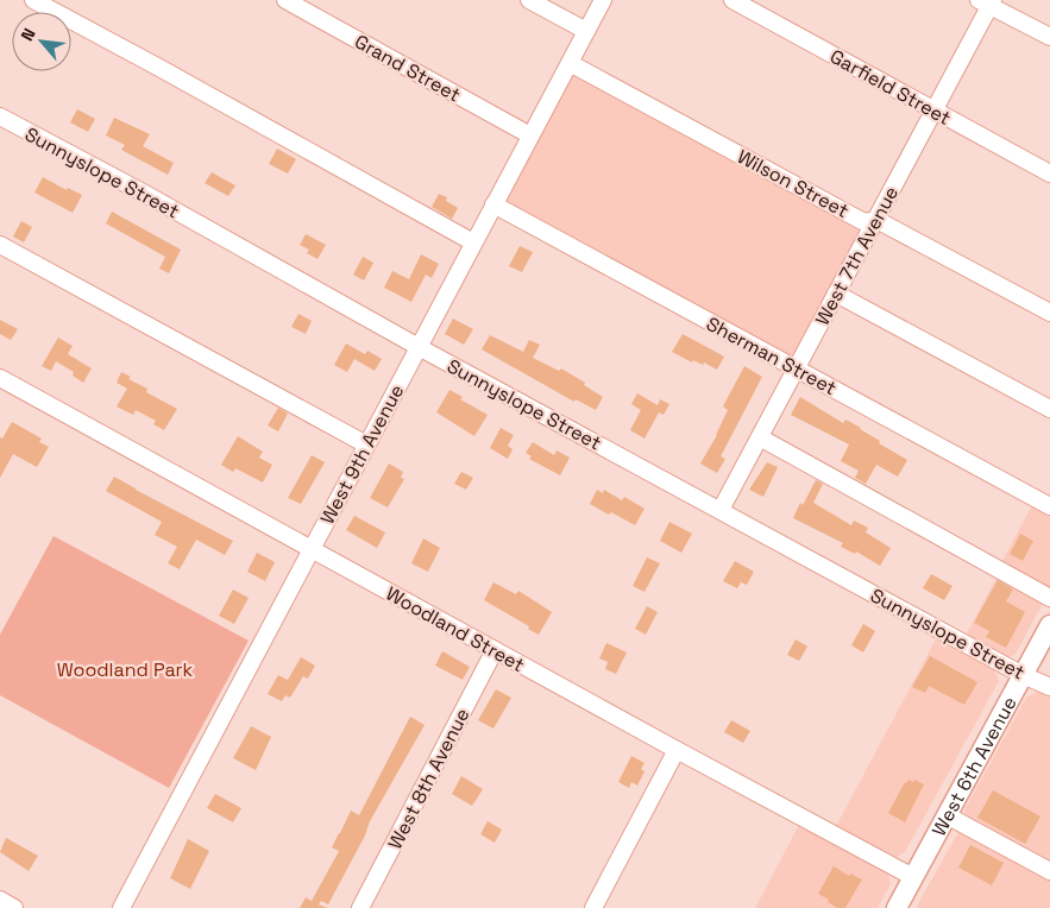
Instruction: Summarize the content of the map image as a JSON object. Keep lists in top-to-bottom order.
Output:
{
  "streets": {
    "main road": ["West 6th Avenue"],
    "street": [
      "Grand Street",
      "Garfield Street",
      "Sunnyslope Street",
      "Wilson Street",
      "West 7th Avenue",
      "Sherman Street",
      "West 9th Avenue",
      "Woodland Street",
      "West 8th Avenue"
    ]
  },
  "crossings": [
    ["Grand Street", "West 9th Avenue"],
    ["Garfield Street", "West 7th Avenue"],
    ["Sunnyslope Street", "West 7th Avenue"],
    ["Sunnyslope Street", "West 9th Avenue"],
    ["Sunnyslope Street", "West 6th Avenue"],
    ["Wilson Street", "West 7th Avenue"],
    ["Wilson Street", "West 9th Avenue"],
    ["West 7th Avenue", "Sherman Street"],
    ["Sherman Street", "West 9th Avenue"],
    ["West 9th Avenue", "Woodland Street"],
    ["Woodland Street", "West 6th Avenue"],
    ["Woodland Street", "West 8th Avenue"]
  ],
  "parks": ["Woodland Park"],
  "north": "top left"
}
